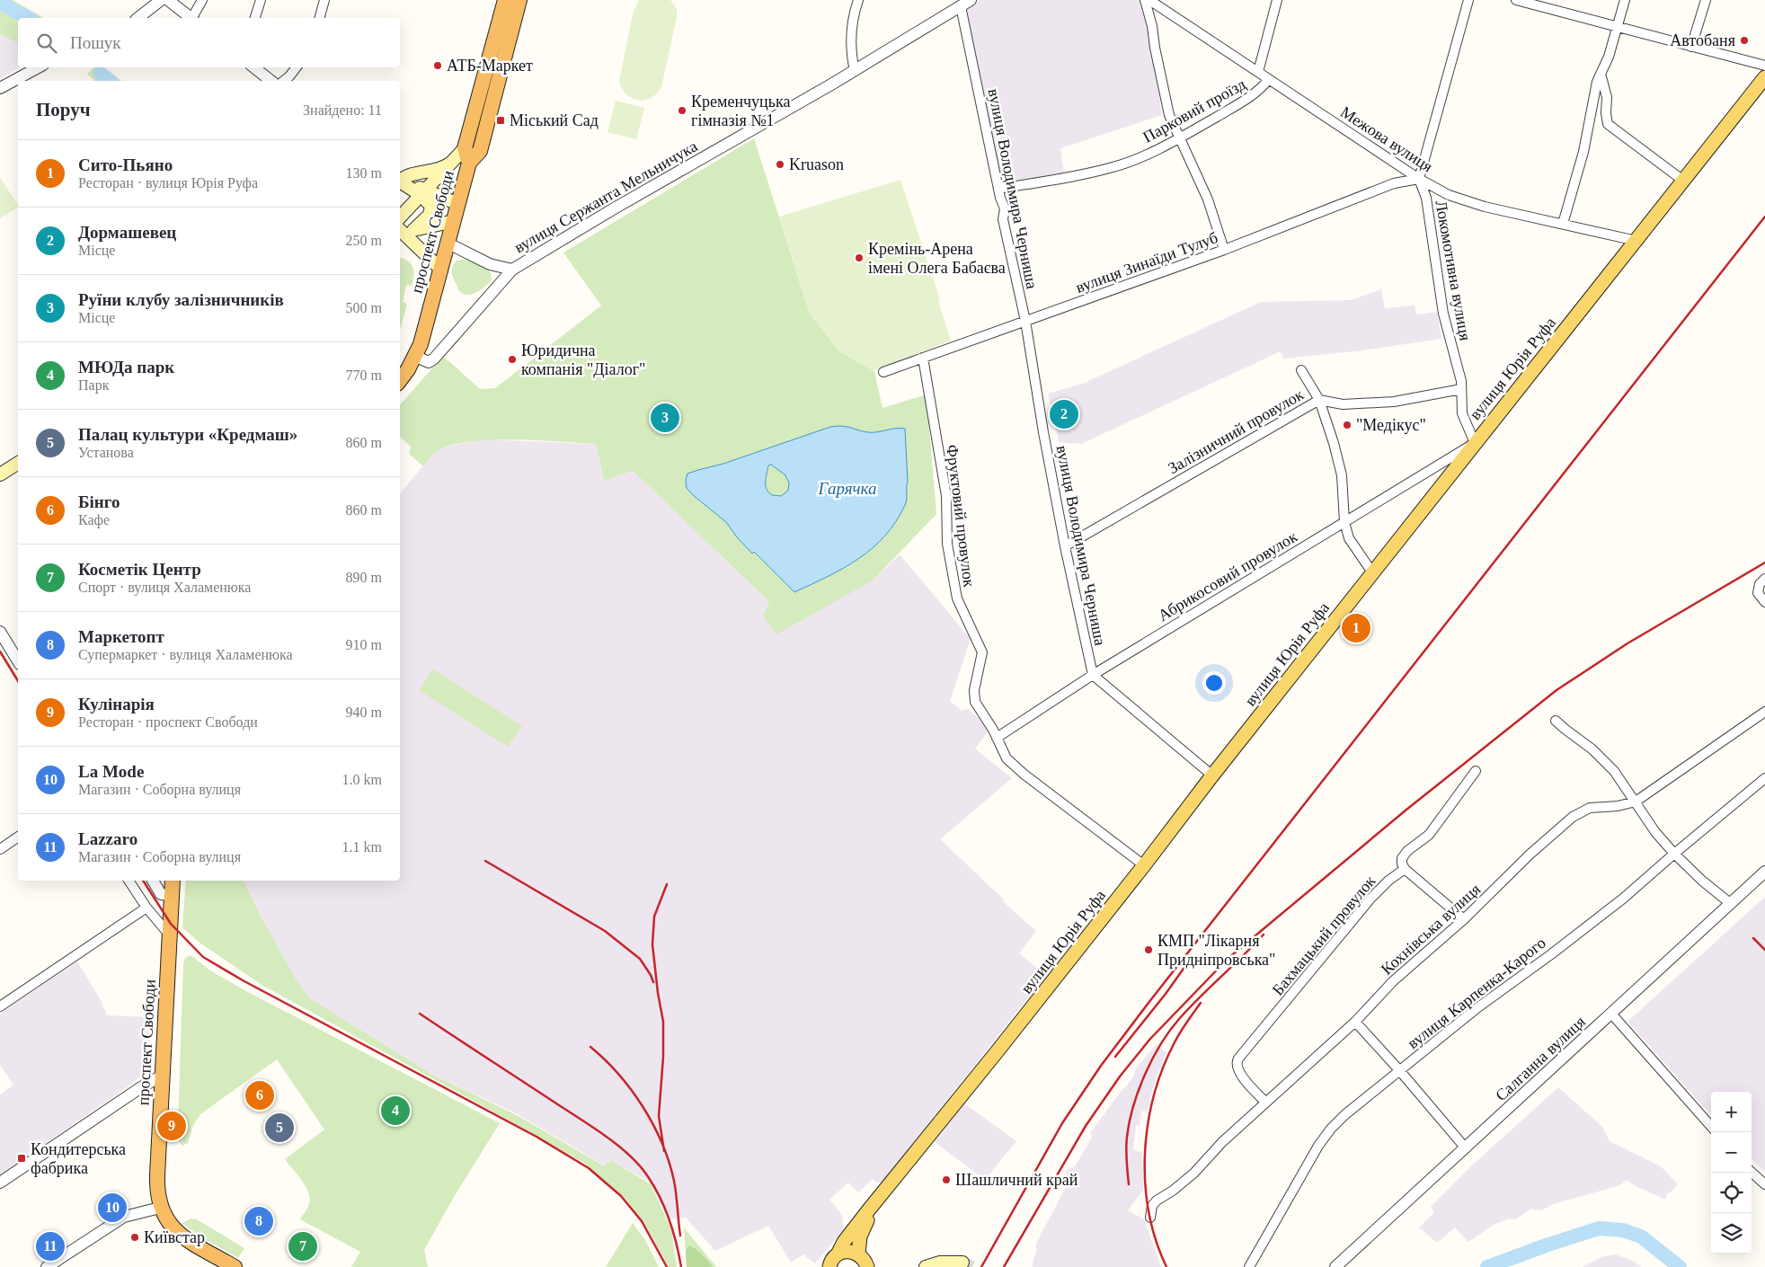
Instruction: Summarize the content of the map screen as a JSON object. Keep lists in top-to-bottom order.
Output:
{
  "streets": {
    "highway": ["проспект Свободи"],
    "main road": ["вулиця Юрія Руфа"],
    "street": [
      "Парковий проїзд",
      "Межова вулиця",
      "вулиця Володимира Черниша",
      "вулиця Сержанта Мельничука",
      "вулиця Зинаїди Тулуб",
      "Локомотивна вулиця",
      "Залізничний провулок",
      "Фруктовий провулок",
      "Абрикосовий провулок",
      "Кохнівська вулиця",
      "Бахмацький провулок",
      "вулиця Карпенка-Карого",
      "Салганна вулиця"
    ]
  },
  "crossings": [
    ["Парковий проїзд", "Межова вулиця"],
    ["Парковий проїзд", "вулиця Володимира Черниша"],
    ["Межова вулиця", "вулиця Зинаїди Тулуб"],
    ["Межова вулиця", "Локомотивна вулиця"],
    ["Межова вулиця", "вулиця Юрія Руфа"],
    ["вулиця Володимира Черниша", "вулиця Сержанта Мельничука"],
    ["вулиця Володимира Черниша", "вулиця Зинаїди Тулуб"],
    ["вулиця Володимира Черниша", "Залізничний провулок"],
    ["вулиця Володимира Черниша", "Абрикосовий провулок"],
    ["вулиця Сержанта Мельничука", "проспект Свободи"],
    ["вулиця Зинаїди Тулуб", "Локомотивна вулиця"],
    ["вулиця Зинаїди Тулуб", "Фруктовий провулок"],
    ["Локомотивна вулиця", "вулиця Юрія Руфа"],
    ["Локомотивна вулиця", "Залізничний провулок"],
    ["Локомотивна вулиця", "Абрикосовий провулок"],
    ["вулиця Юрія Руфа", "Фруктовий провулок"],
    ["вулиця Юрія Руфа", "Абрикосовий провулок"],
    ["Фруктовий провулок", "Абрикосовий провулок"],
    ["Кохнівська вулиця", "Бахмацький провулок"]
  ],
  "water": ["Гарячка"],
  "places": {
    "other": [
      "Автобаня",
      "АТБ-Маркет",
      "Кременчуцька гімназія №1",
      "Kruason",
      "Кремінь-Арена імені Олега Бабаєва",
      "Юридична компанія \"Діалог\"",
      "\"Медікус\"",
      "КМП \"Лікарня Придніпровська\"",
      "Шашличний край",
      "Київстар"
    ],
    "transit": ["Міський Сад", "Кондитерська фабрика"]
  },
  "page": {
    "search": "Пошук",
    "heading": ["Поруч", "Знайдено: 11"],
    "list": [
      {
        "mark": "1",
        "name": "Сито-Пьяно",
        "note": "Ресторан · вулиця Юрія Руфа",
        "value": "130 m"
      },
      {
        "mark": "2",
        "name": "Дормашевец",
        "note": "Місце",
        "value": "250 m"
      },
      {
        "mark": "3",
        "name": "Руїни клубу залізничників",
        "note": "Місце",
        "value": "500 m"
      },
      {
        "mark": "4",
        "name": "МЮДа парк",
        "note": "Парк",
        "value": "770 m"
      },
      {
        "mark": "5",
        "name": "Палац культури «Кредмаш»",
        "note": "Установа",
        "value": "860 m"
      },
      {
        "mark": "6",
        "name": "Бінго",
        "note": "Кафе",
        "value": "860 m"
      },
      {
        "mark": "7",
        "name": "Косметік Центр",
        "note": "Спорт · вулиця Халаменюка",
        "value": "890 m"
      },
      {
        "mark": "8",
        "name": "Маркетопт",
        "note": "Супермаркет · вулиця Халаменюка",
        "value": "910 m"
      },
      {
        "mark": "9",
        "name": "Кулінарія",
        "note": "Ресторан · проспект Свободи",
        "value": "940 m"
      },
      {
        "mark": "10",
        "name": "La Mode",
        "note": "Магазин · Соборна вулиця",
        "value": "1.0 km"
      },
      {
        "mark": "11",
        "name": "Lazzaro",
        "note": "Магазин · Соборна вулиця",
        "value": "1.1 km"
      }
    ],
    "pins": [
      "2",
      "3",
      "1",
      "6",
      "4",
      "9",
      "5",
      "10",
      "8",
      "7",
      "11"
    ],
    "map_buttons": ["+", "−"]
  }
}
